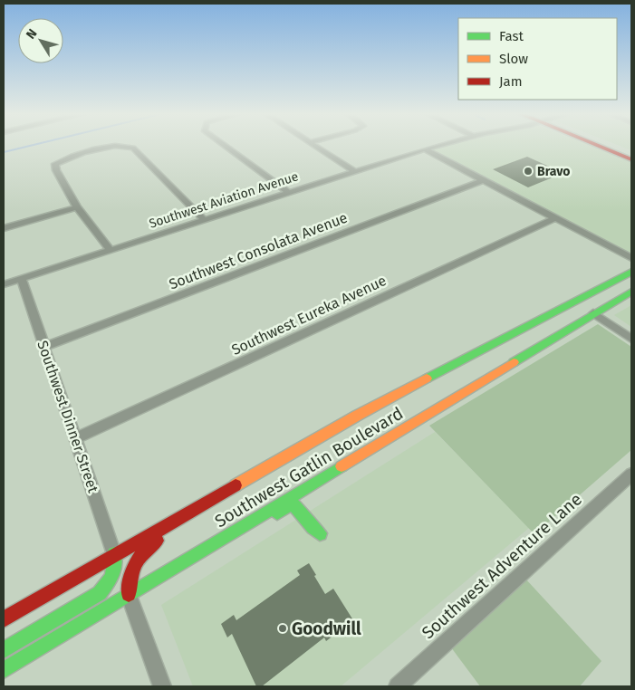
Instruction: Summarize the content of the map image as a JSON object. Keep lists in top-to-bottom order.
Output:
{
  "streets": {
    "main road": ["Southwest Gatlin Boulevard"],
    "street": [
      "Southwest Aviation Avenue",
      "Southwest Consolata Avenue",
      "Southwest Eureka Avenue",
      "Southwest Dinner Street",
      "Southwest Adventure Lane"
    ]
  },
  "crossings": [
    ["Southwest Aviation Avenue", "Southwest Dinner Street"],
    ["Southwest Consolata Avenue", "Southwest Dinner Street"],
    ["Southwest Eureka Avenue", "Southwest Dinner Street"],
    ["Southwest Dinner Street", "Southwest Gatlin Boulevard"]
  ],
  "places": ["Bravo", "Goodwill"],
  "legend": ["Fast", "Slow", "Jam"],
  "north": "top left"
}
